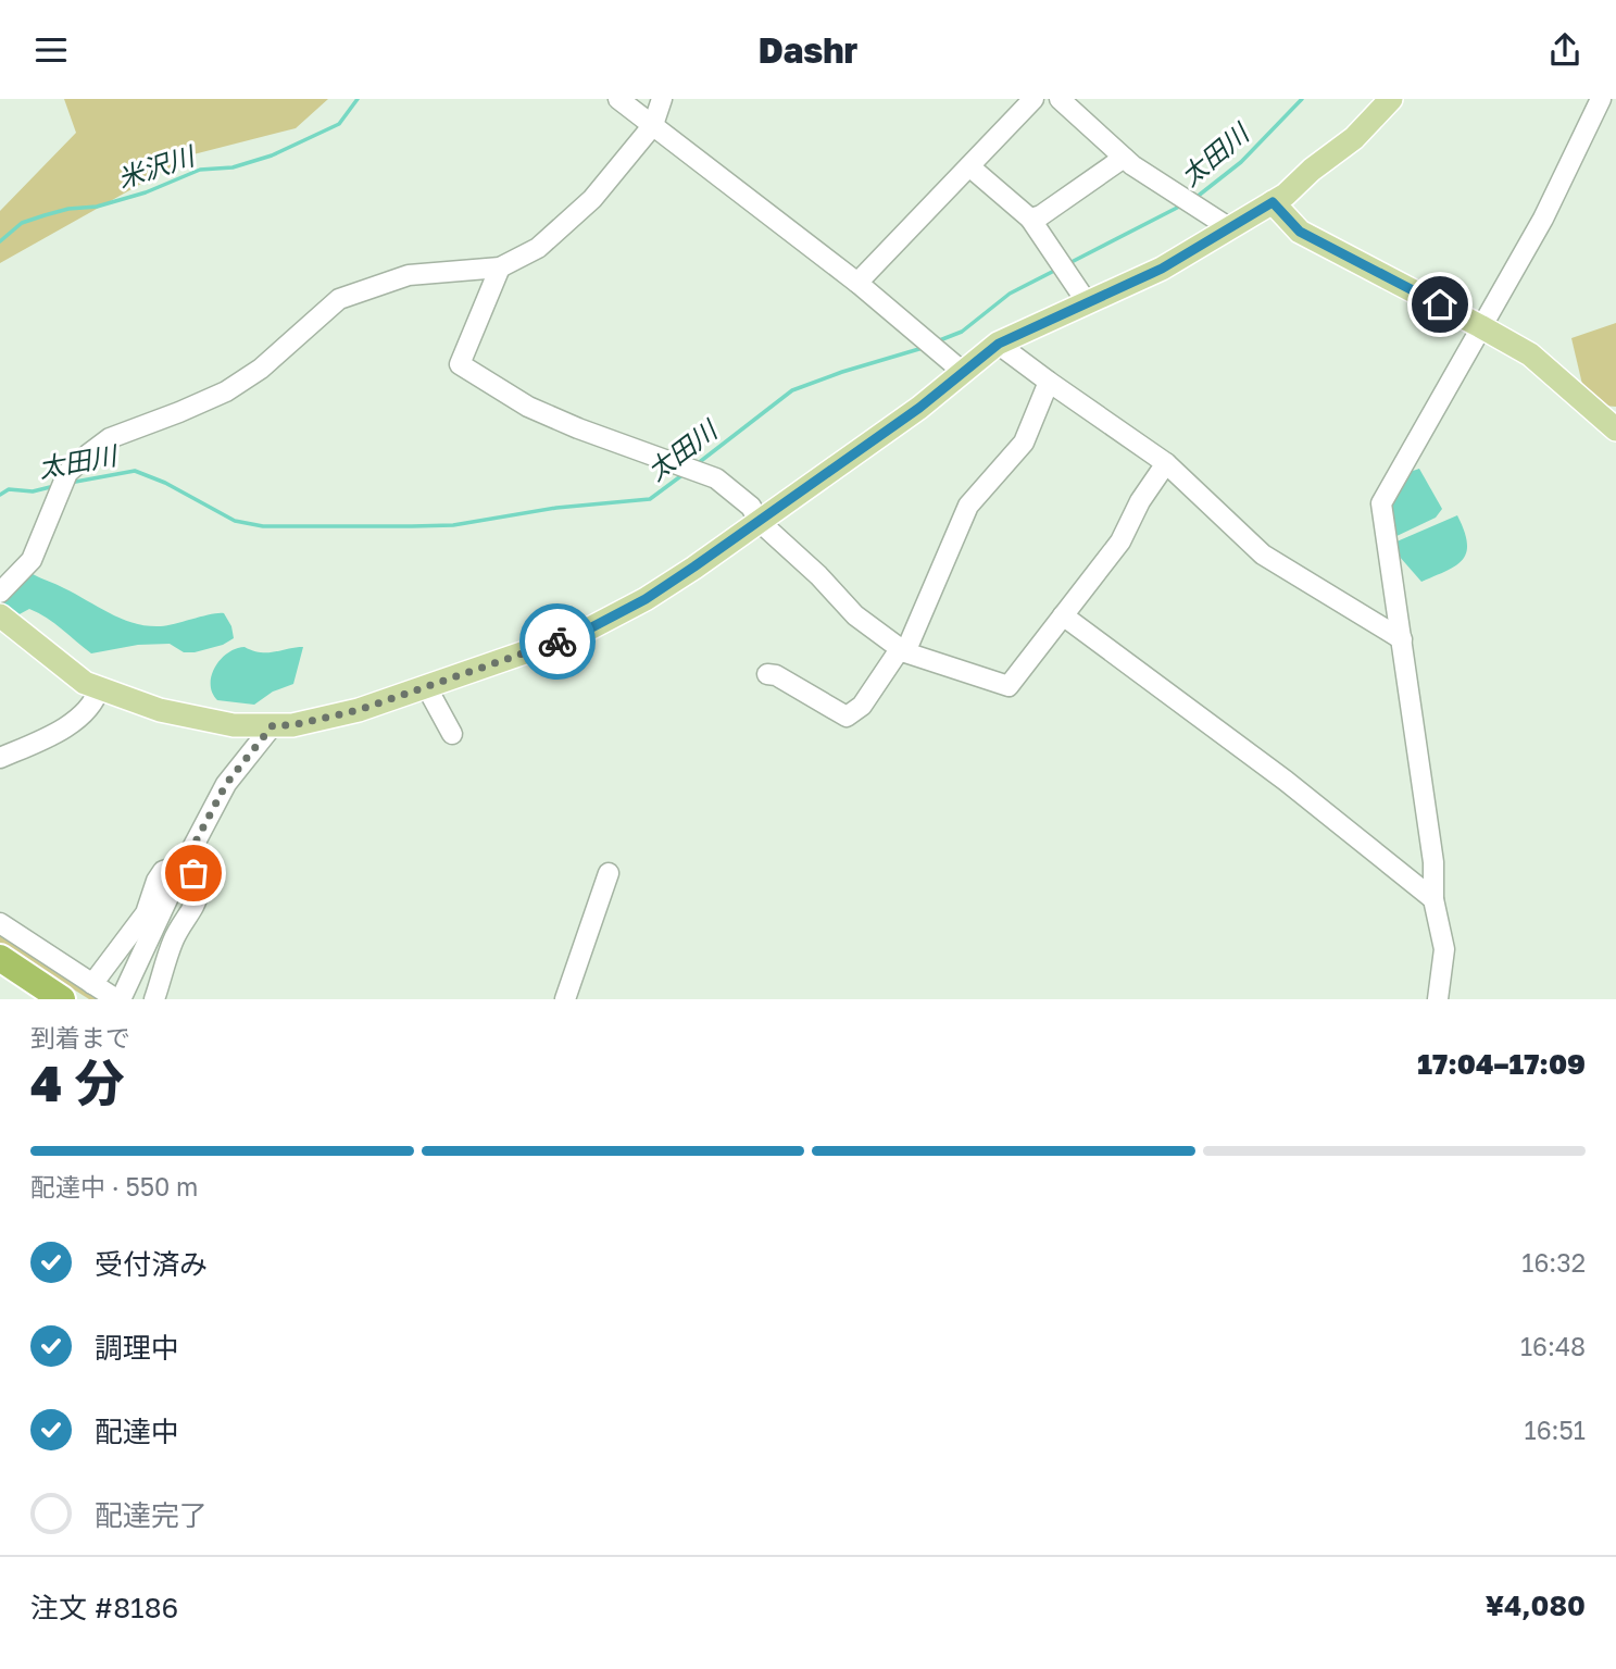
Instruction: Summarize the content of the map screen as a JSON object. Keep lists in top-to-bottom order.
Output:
{
  "water": ["太田川", "米沢川"],
  "page": {
    "header": "Dashr",
    "heading": ["4 分", "到着まで", "17:04–17:09"],
    "panel": ["注文 #8186", "¥4,080"],
    "bar": "配達中 · 550 m",
    "list": [
      ["受付済み", "16:32"],
      ["調理中", "16:48"],
      ["配達中", "16:51"],
      "配達完了"
    ]
  }
}
